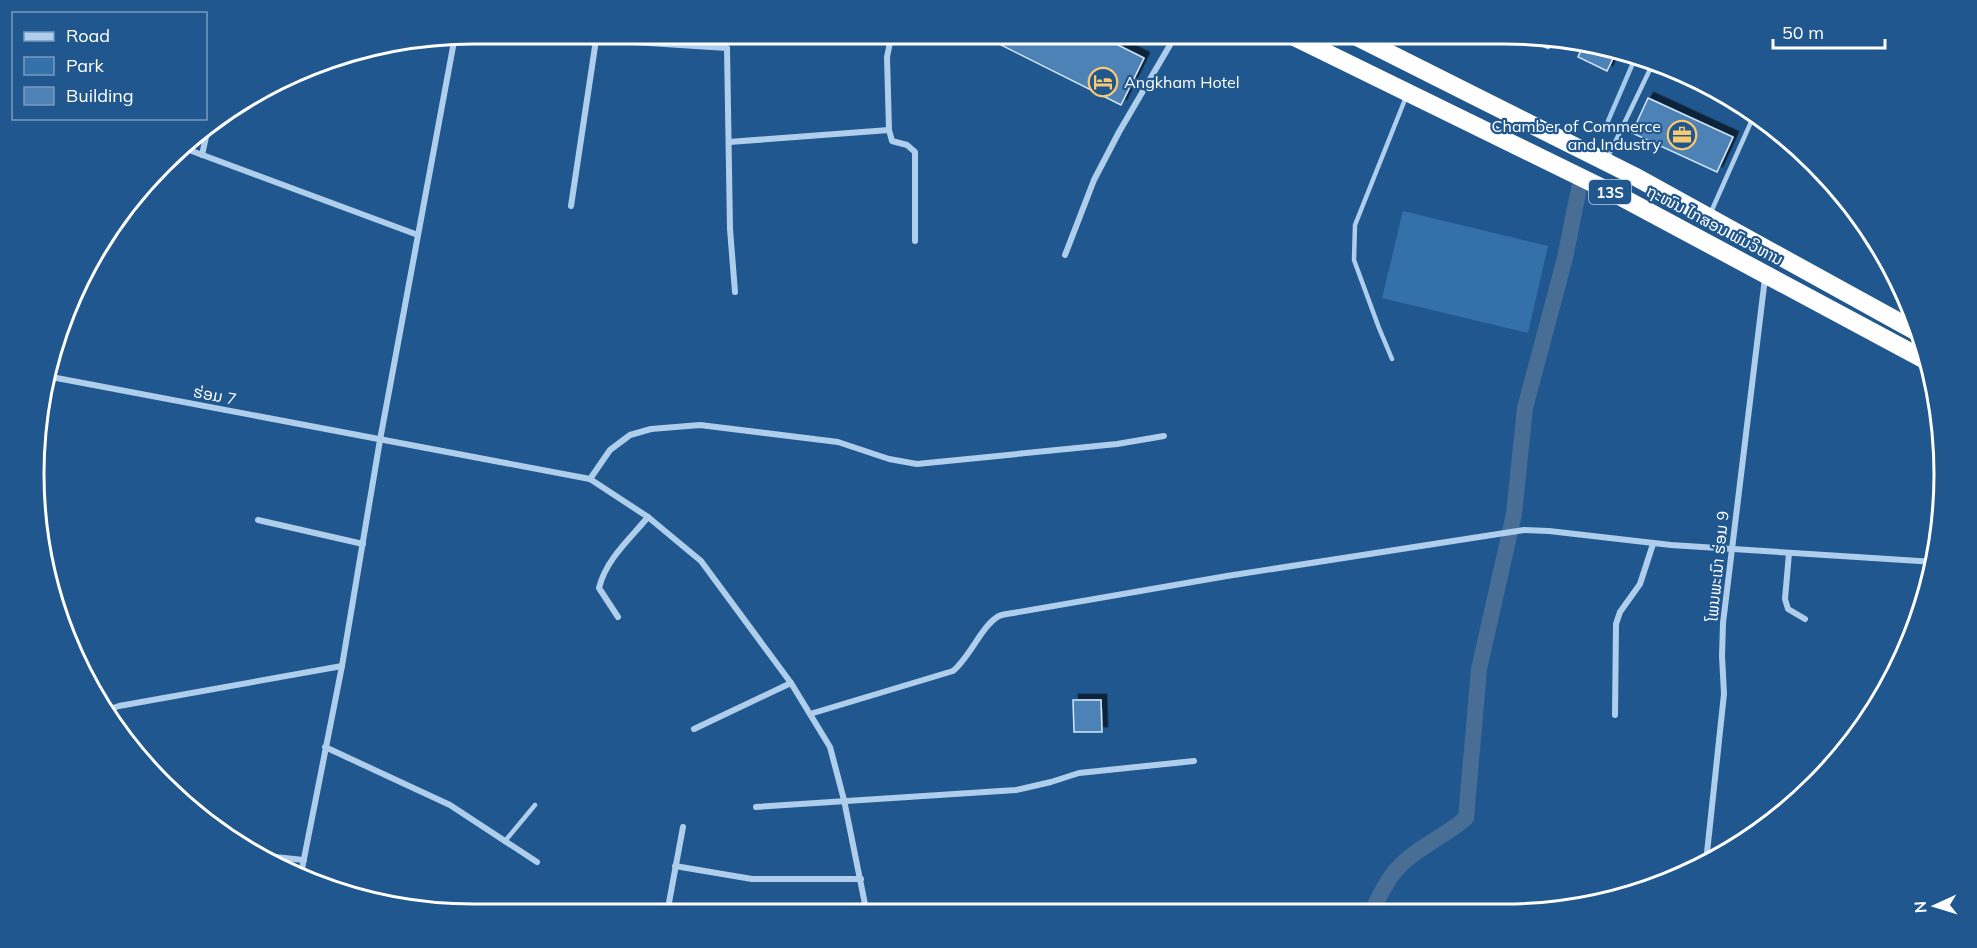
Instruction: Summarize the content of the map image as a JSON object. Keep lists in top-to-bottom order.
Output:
{
  "streets": {
    "highway": ["13S", "ຖະໜົນ ໄກສອນ ພົມວິຫານ"],
    "street": ["ຮ່ອມ 7", "ໂພນພະເນົາ ຮ່ອມ 9"]
  },
  "crossings": [
    ["ຖະໜົນ ໄກສອນ ພົມວິຫານ", "ໂພນພະເນົາ ຮ່ອມ 9"]
  ],
  "places": {
    "hotel": ["Angkham Hotel"],
    "office": ["Chamber of Commerce and Industry"]
  },
  "legend": ["Road", "Park", "Building"],
  "scale_bar": "50 m",
  "north": "left"
}
